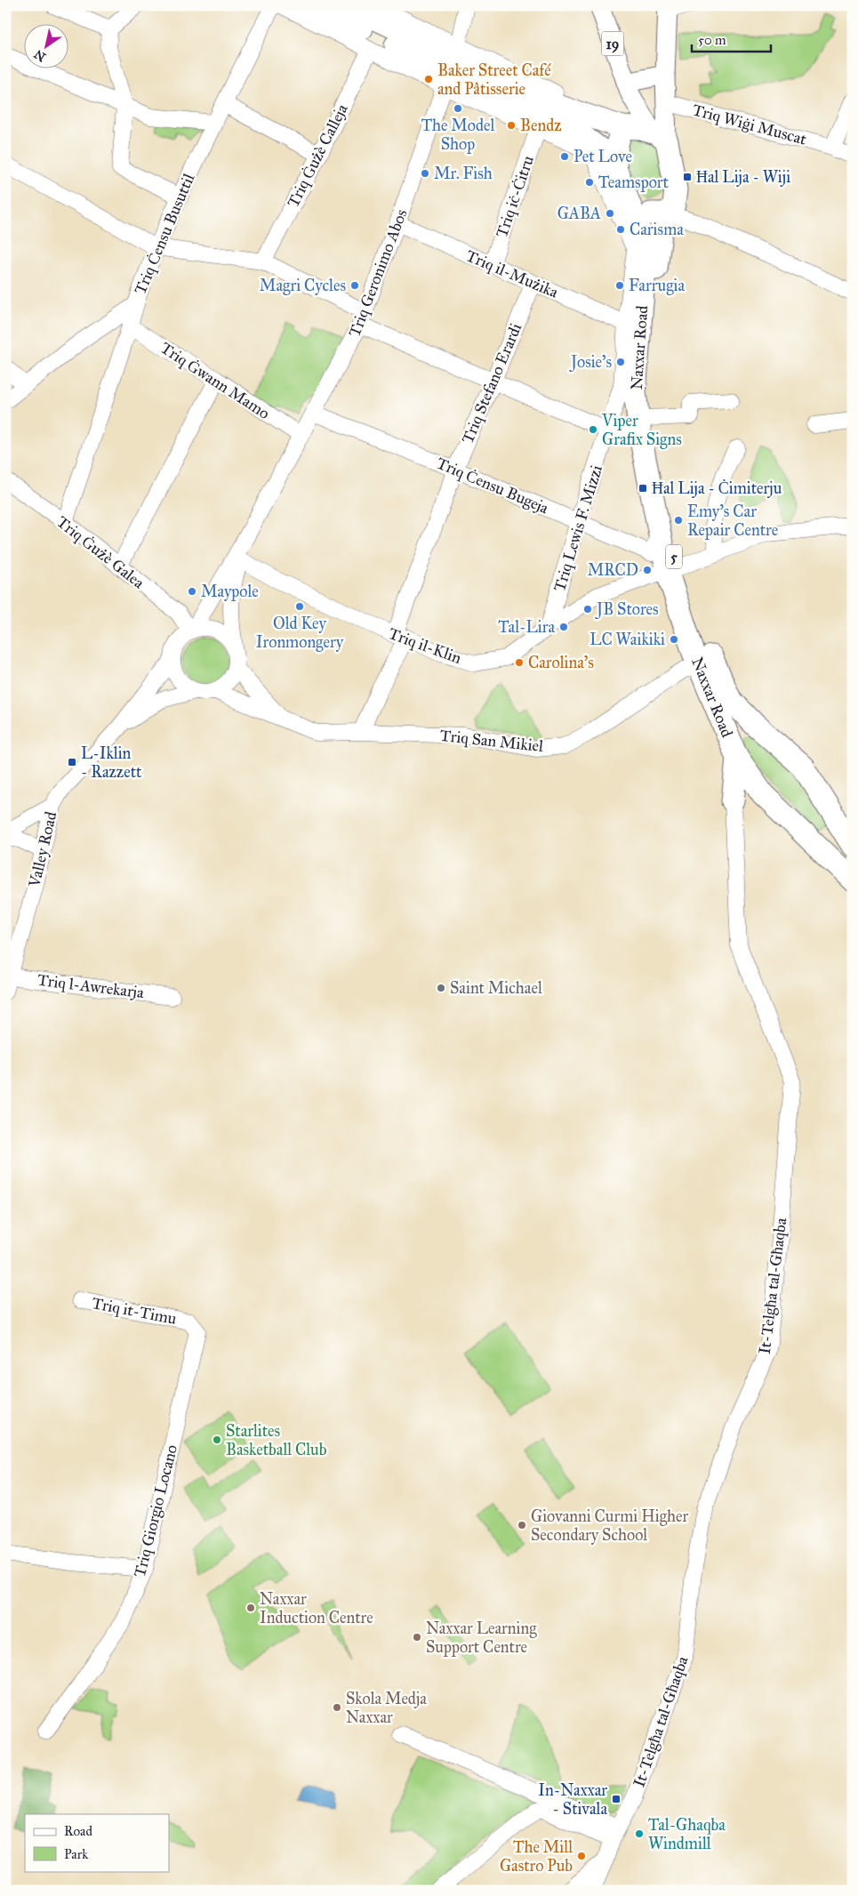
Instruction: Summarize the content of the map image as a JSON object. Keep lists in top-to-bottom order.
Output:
{
  "streets": {
    "highway": ["Naxxar Road", "5"],
    "main road": ["19"],
    "street": [
      "Triq Wiġi Muscat",
      "Triq Ġużè Calleja",
      "Triq iċ-Ċitru",
      "Triq Ċensu Busuttil",
      "Triq Geronimo Abos",
      "Triq il-Mużika",
      "Triq Ġwann Mamo",
      "Triq Stefano Erardi",
      "Triq Ċensu Bugeja",
      "Triq Lewis F. Mizzi",
      "Triq Ġużè Galea",
      "Triq il-Klin",
      "Triq San Mikiel",
      "Valley Road",
      "Triq l-Awrekarja",
      "It-Telgħa tal-Għaqba",
      "Triq it-Timu",
      "Triq Giorgio Locano"
    ]
  },
  "crossings": [
    ["Triq Ġużè Calleja", "Triq Lewis F. Mizzi"],
    ["Triq iċ-Ċitru", "Triq il-Mużika"],
    ["Triq iċ-Ċitru", "Triq Lewis F. Mizzi"],
    ["Triq Ċensu Busuttil", "Triq Ġwann Mamo"],
    ["Triq Ċensu Busuttil", "Triq Ġużè Galea"],
    ["Triq Geronimo Abos", "Triq il-Mużika"],
    ["Triq Geronimo Abos", "Triq Ġwann Mamo"],
    ["Triq Geronimo Abos", "Triq Ċensu Bugeja"],
    ["Triq Geronimo Abos", "Triq Lewis F. Mizzi"],
    ["Triq Geronimo Abos", "Triq Ġużè Galea"],
    ["Triq Geronimo Abos", "Triq il-Klin"],
    ["Triq Geronimo Abos", "Triq San Mikiel"],
    ["Triq Geronimo Abos", "Valley Road"],
    ["Triq il-Mużika", "Triq Stefano Erardi"],
    ["Triq il-Mużika", "Triq Lewis F. Mizzi"],
    ["Naxxar Road", "Triq Ċensu Bugeja"],
    ["Naxxar Road", "Triq il-Klin"],
    ["Naxxar Road", "Triq San Mikiel"],
    ["Triq Stefano Erardi", "Triq Ċensu Bugeja"],
    ["Triq Stefano Erardi", "Triq il-Klin"],
    ["Triq Stefano Erardi", "Triq San Mikiel"],
    ["Triq Ċensu Bugeja", "Triq Lewis F. Mizzi"],
    ["Triq Lewis F. Mizzi", "Triq il-Klin"],
    ["Triq Ġużè Galea", "Triq San Mikiel"],
    ["Triq Ġużè Galea", "Valley Road"],
    ["Triq San Mikiel", "Valley Road"],
    ["Valley Road", "Triq l-Awrekarja"],
    ["Triq it-Timu", "Triq Giorgio Locano"]
  ],
  "places": {
    "other": [
      "Baker Street Café and Pâtisserie",
      "The Model Shop",
      "Bendz",
      "Pet Love",
      "Mr. Fish",
      "Teamsport",
      "GABA",
      "Carisma",
      "Magri Cycles",
      "Farrugia",
      "Josie's",
      "Viper Grafix Signs",
      "Emy's Car Repair Centre",
      "MRCD",
      "Maypole",
      "Old Key Ironmongery",
      "JB Stores",
      "Tal-Lira",
      "LC Waikiki",
      "Carolina's",
      "Saint Michael",
      "Starlites Basketball Club",
      "Giovanni Curmi Higher Secondary School",
      "Naxxar Induction Centre",
      "Naxxar Learning Support Centre",
      "Skola Medja Naxxar",
      "Tal-Ghaqba Windmill",
      "The Mill Gastro Pub"
    ],
    "transit": [
      "Ħal Lija - Wiji",
      "Ħal Lija - Ċimiterju",
      "L-Iklin - Razzett",
      "In-Naxxar - Stivala"
    ]
  },
  "legend": ["Road", "Park"],
  "scale_bar": "50 m",
  "north": "bottom left"
}
